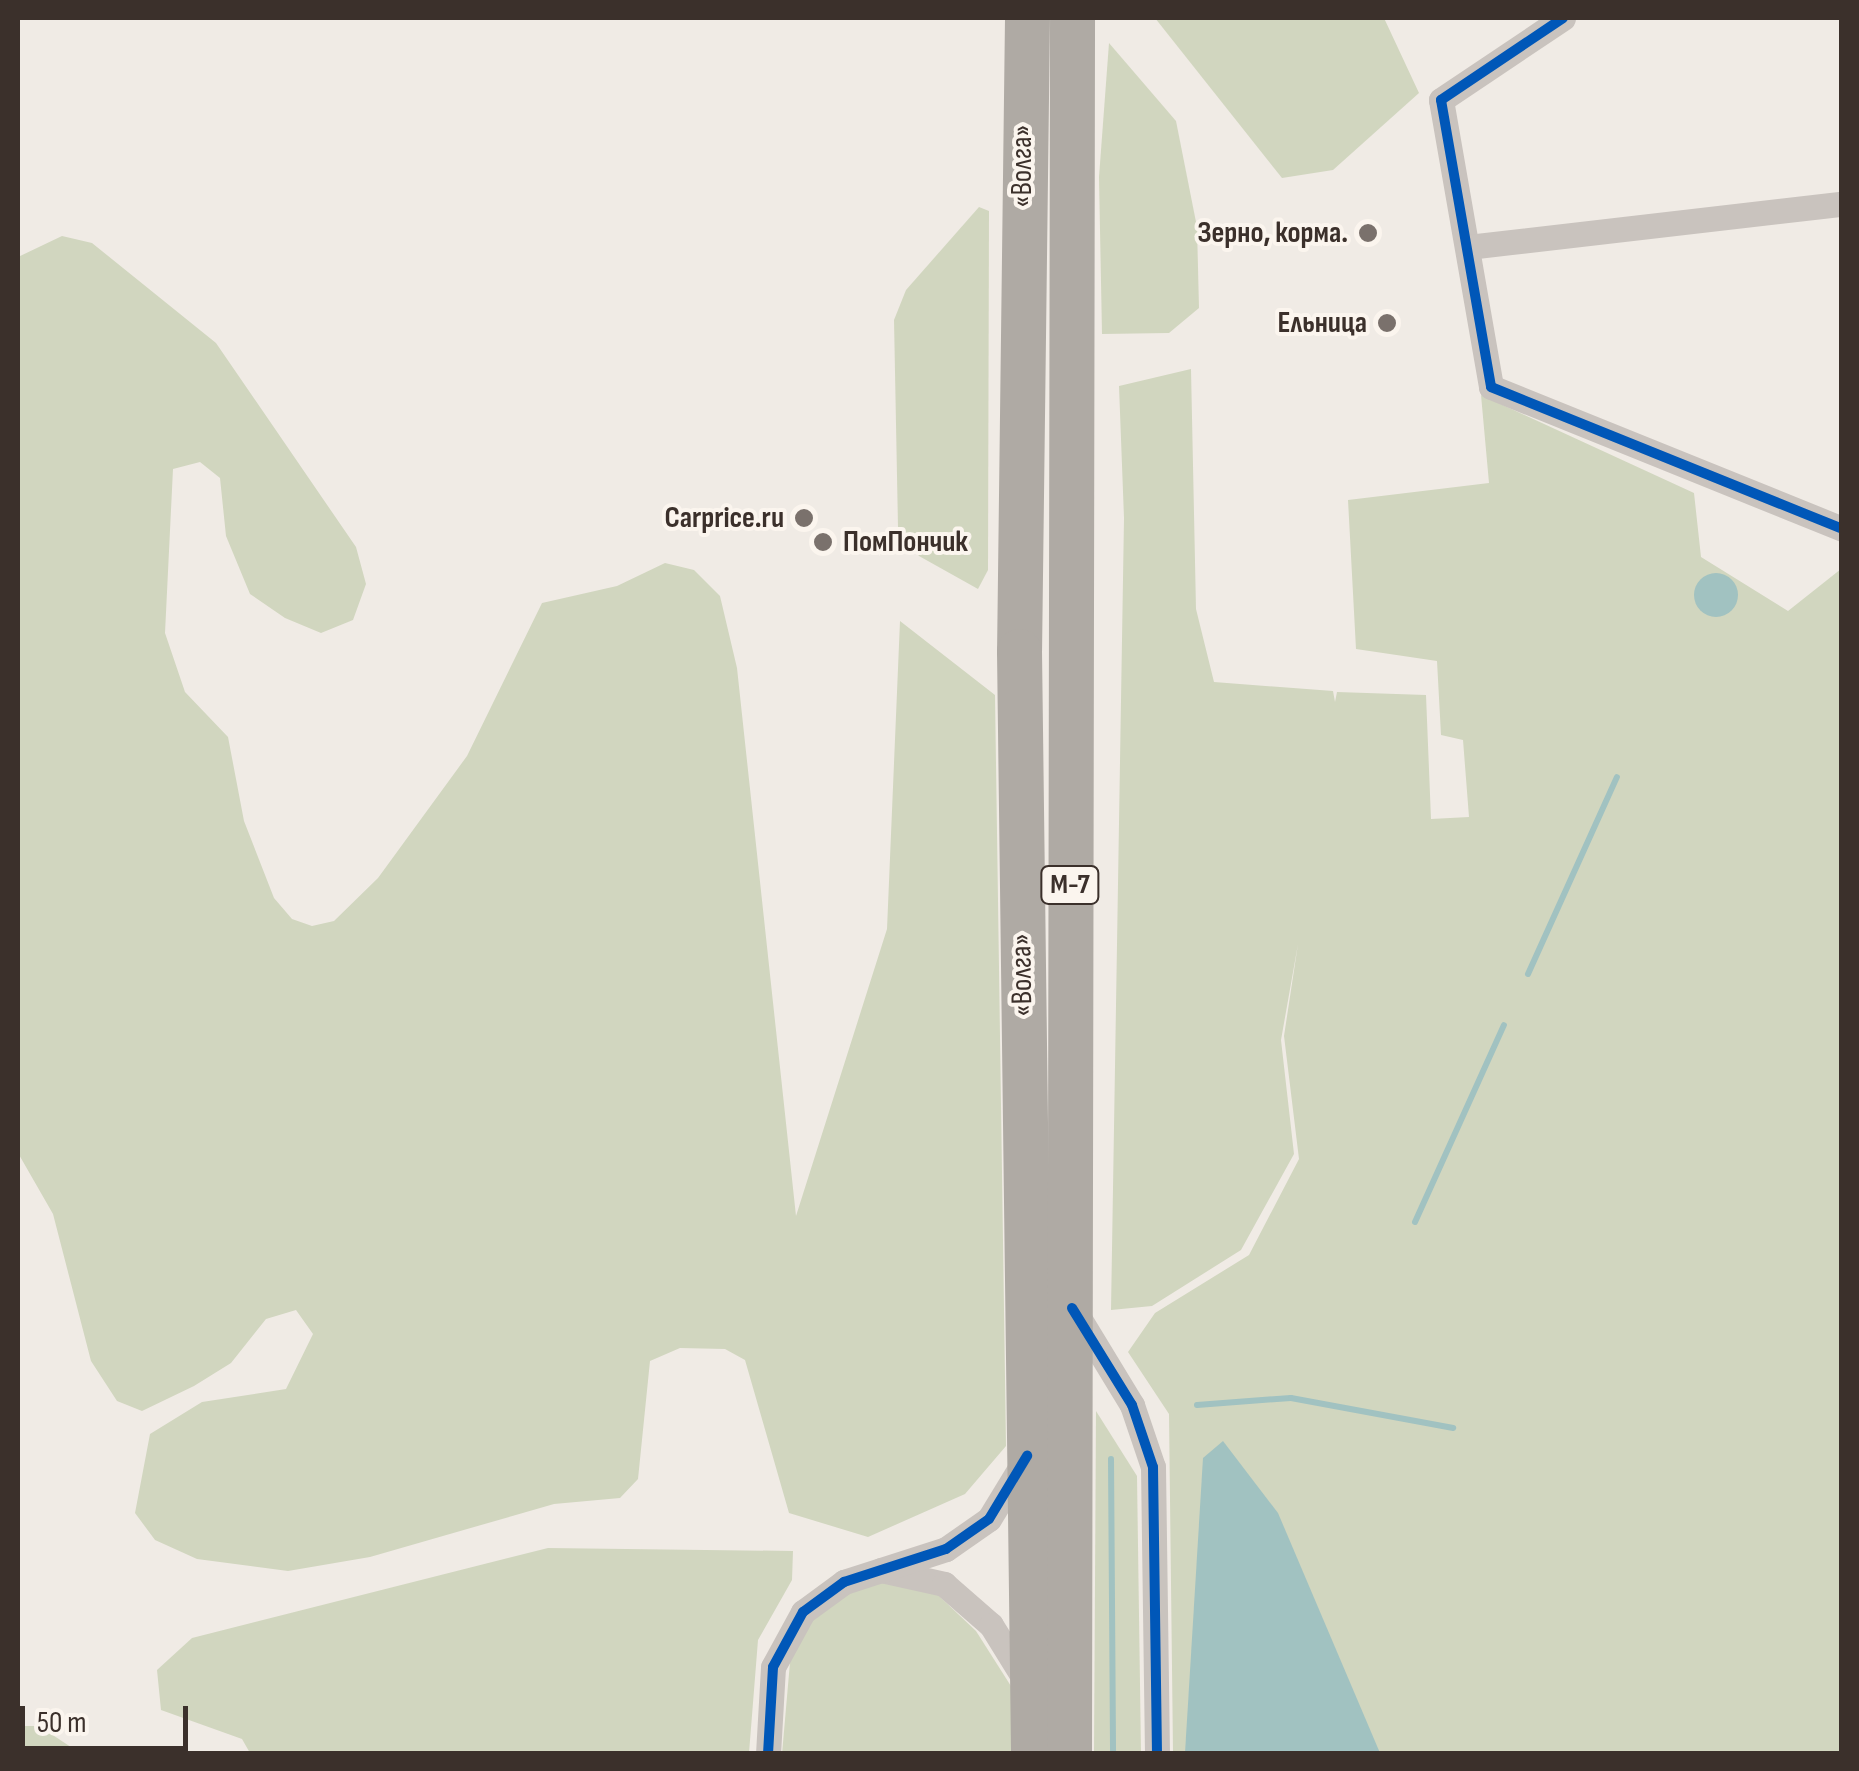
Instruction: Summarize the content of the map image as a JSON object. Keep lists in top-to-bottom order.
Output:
{
  "streets": {
    "highway": ["«Волга»", "М-7"]
  },
  "places": [
    "Зерно, корма.",
    "Ельница",
    "Carprice.ru",
    "ПомПончик"
  ],
  "scale_bar": "50 m"
}
